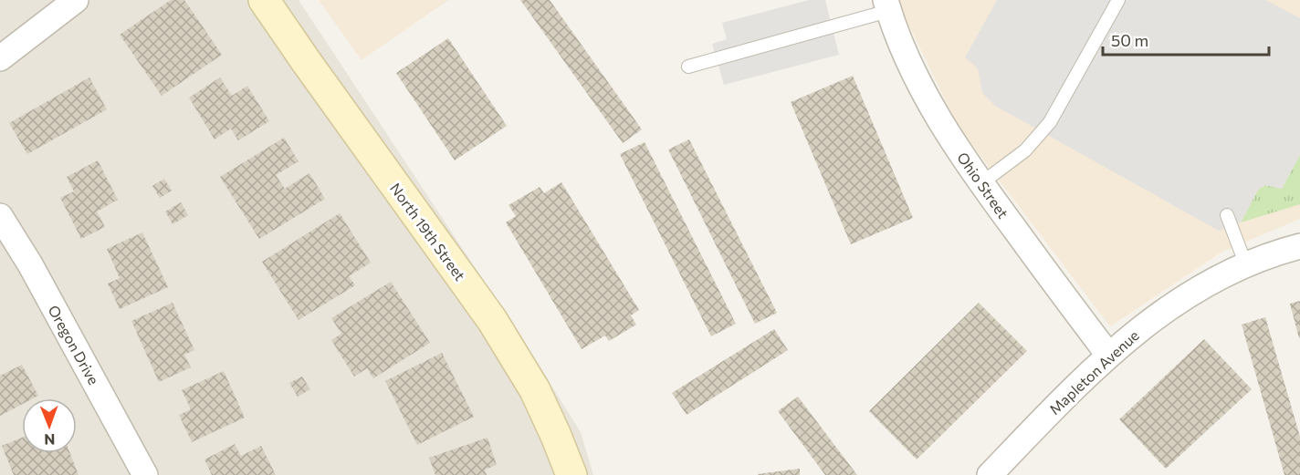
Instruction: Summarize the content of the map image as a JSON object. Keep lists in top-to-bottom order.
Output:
{
  "streets": {
    "street": [
      "Ohio Street",
      "North 19th Street",
      "Oregon Drive",
      "Mapleton Avenue"
    ]
  },
  "crossings": [
    ["Ohio Street", "Mapleton Avenue"]
  ],
  "scale_bar": "50 m",
  "north": "bottom"
}
